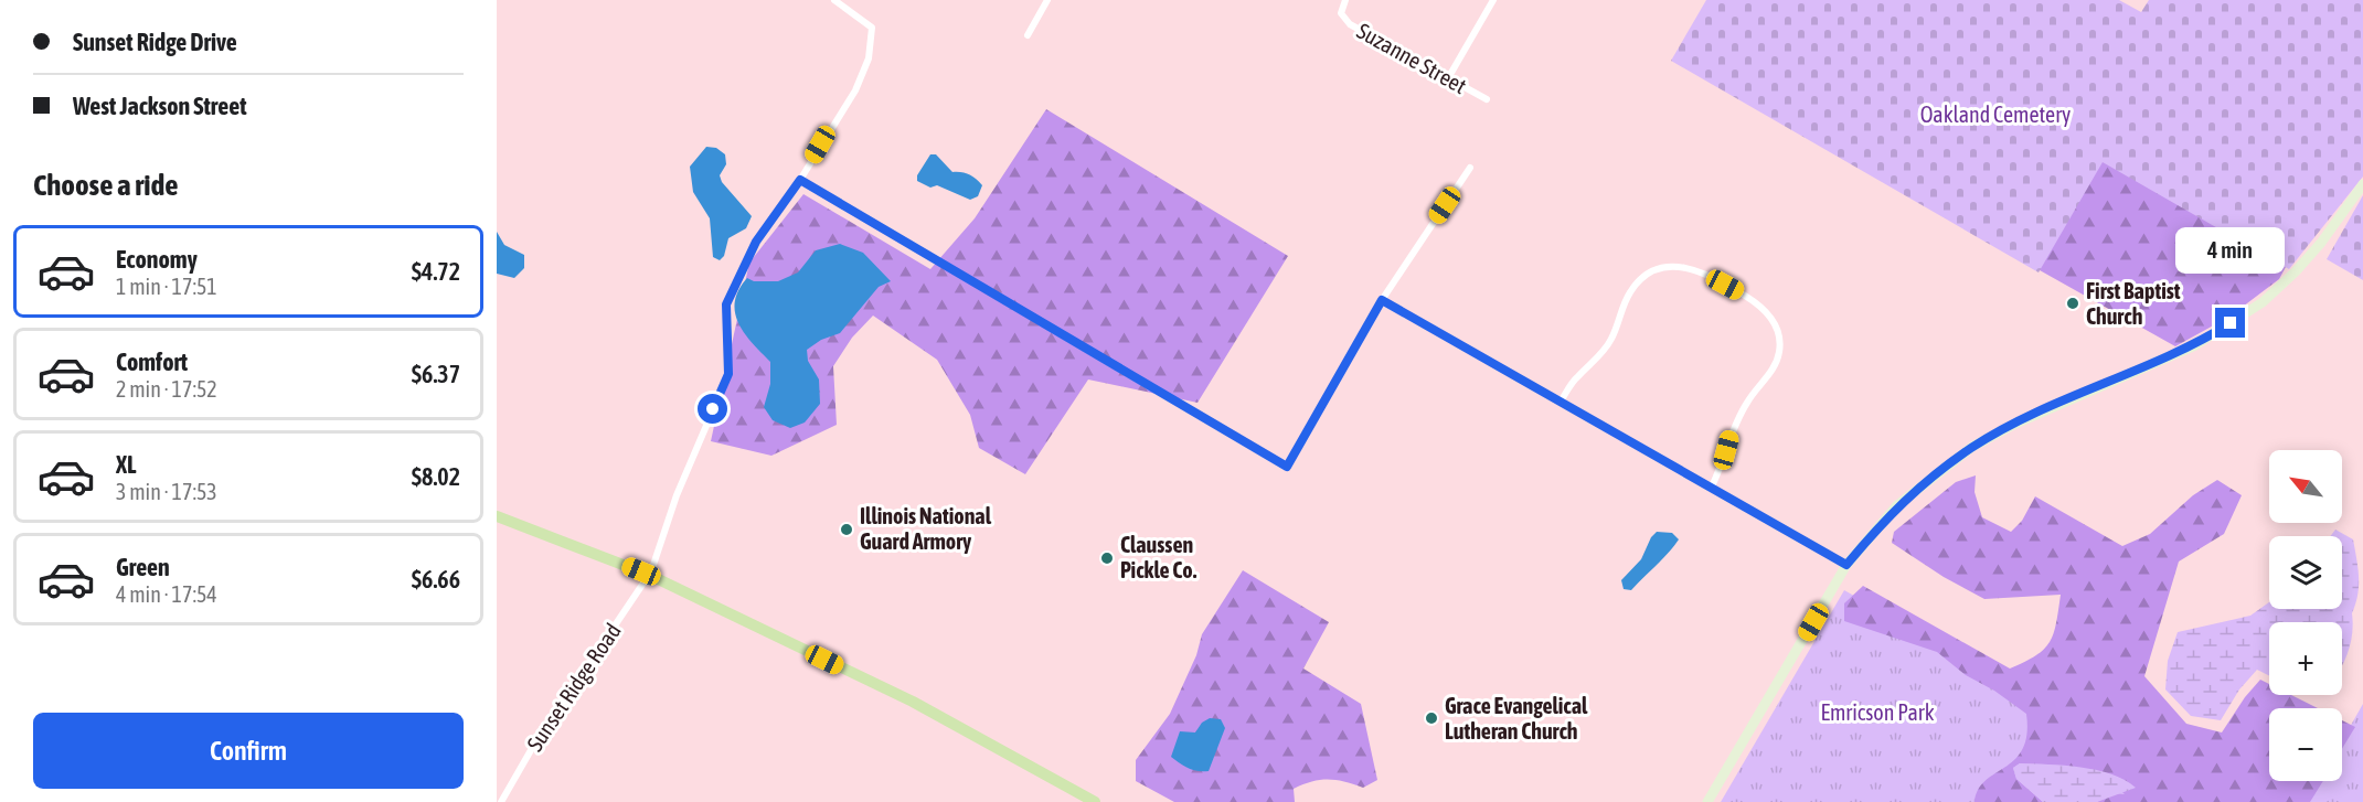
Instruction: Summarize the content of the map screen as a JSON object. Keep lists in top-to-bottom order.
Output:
{
  "streets": {
    "street": ["Suzanne Street", "Sunset Ridge Road"]
  },
  "parks": ["Oakland Cemetery", "Emricson Park"],
  "places": [
    "First Baptist Church",
    "Illinois National Guard Armory",
    "Claussen Pickle Co.",
    "Grace Evangelical Lutheran Church"
  ],
  "north": "top left",
  "page": {
    "banner": ["Sunset Ridge Drive", "West Jackson Street"],
    "heading": "Choose a ride",
    "list": [
      {
        "name": "Economy",
        "note": "1 min · 17:51",
        "value": "$4.72"
      },
      {
        "name": "Comfort",
        "note": "2 min · 17:52",
        "value": "$6.37"
      },
      {
        "name": "XL",
        "note": "3 min · 17:53",
        "value": "$8.02"
      },
      {
        "name": "Green",
        "note": "4 min · 17:54",
        "value": "$6.66"
      }
    ],
    "bubble": "4 min",
    "map_buttons": ["+", "−"],
    "buttons": "Confirm"
  }
}
